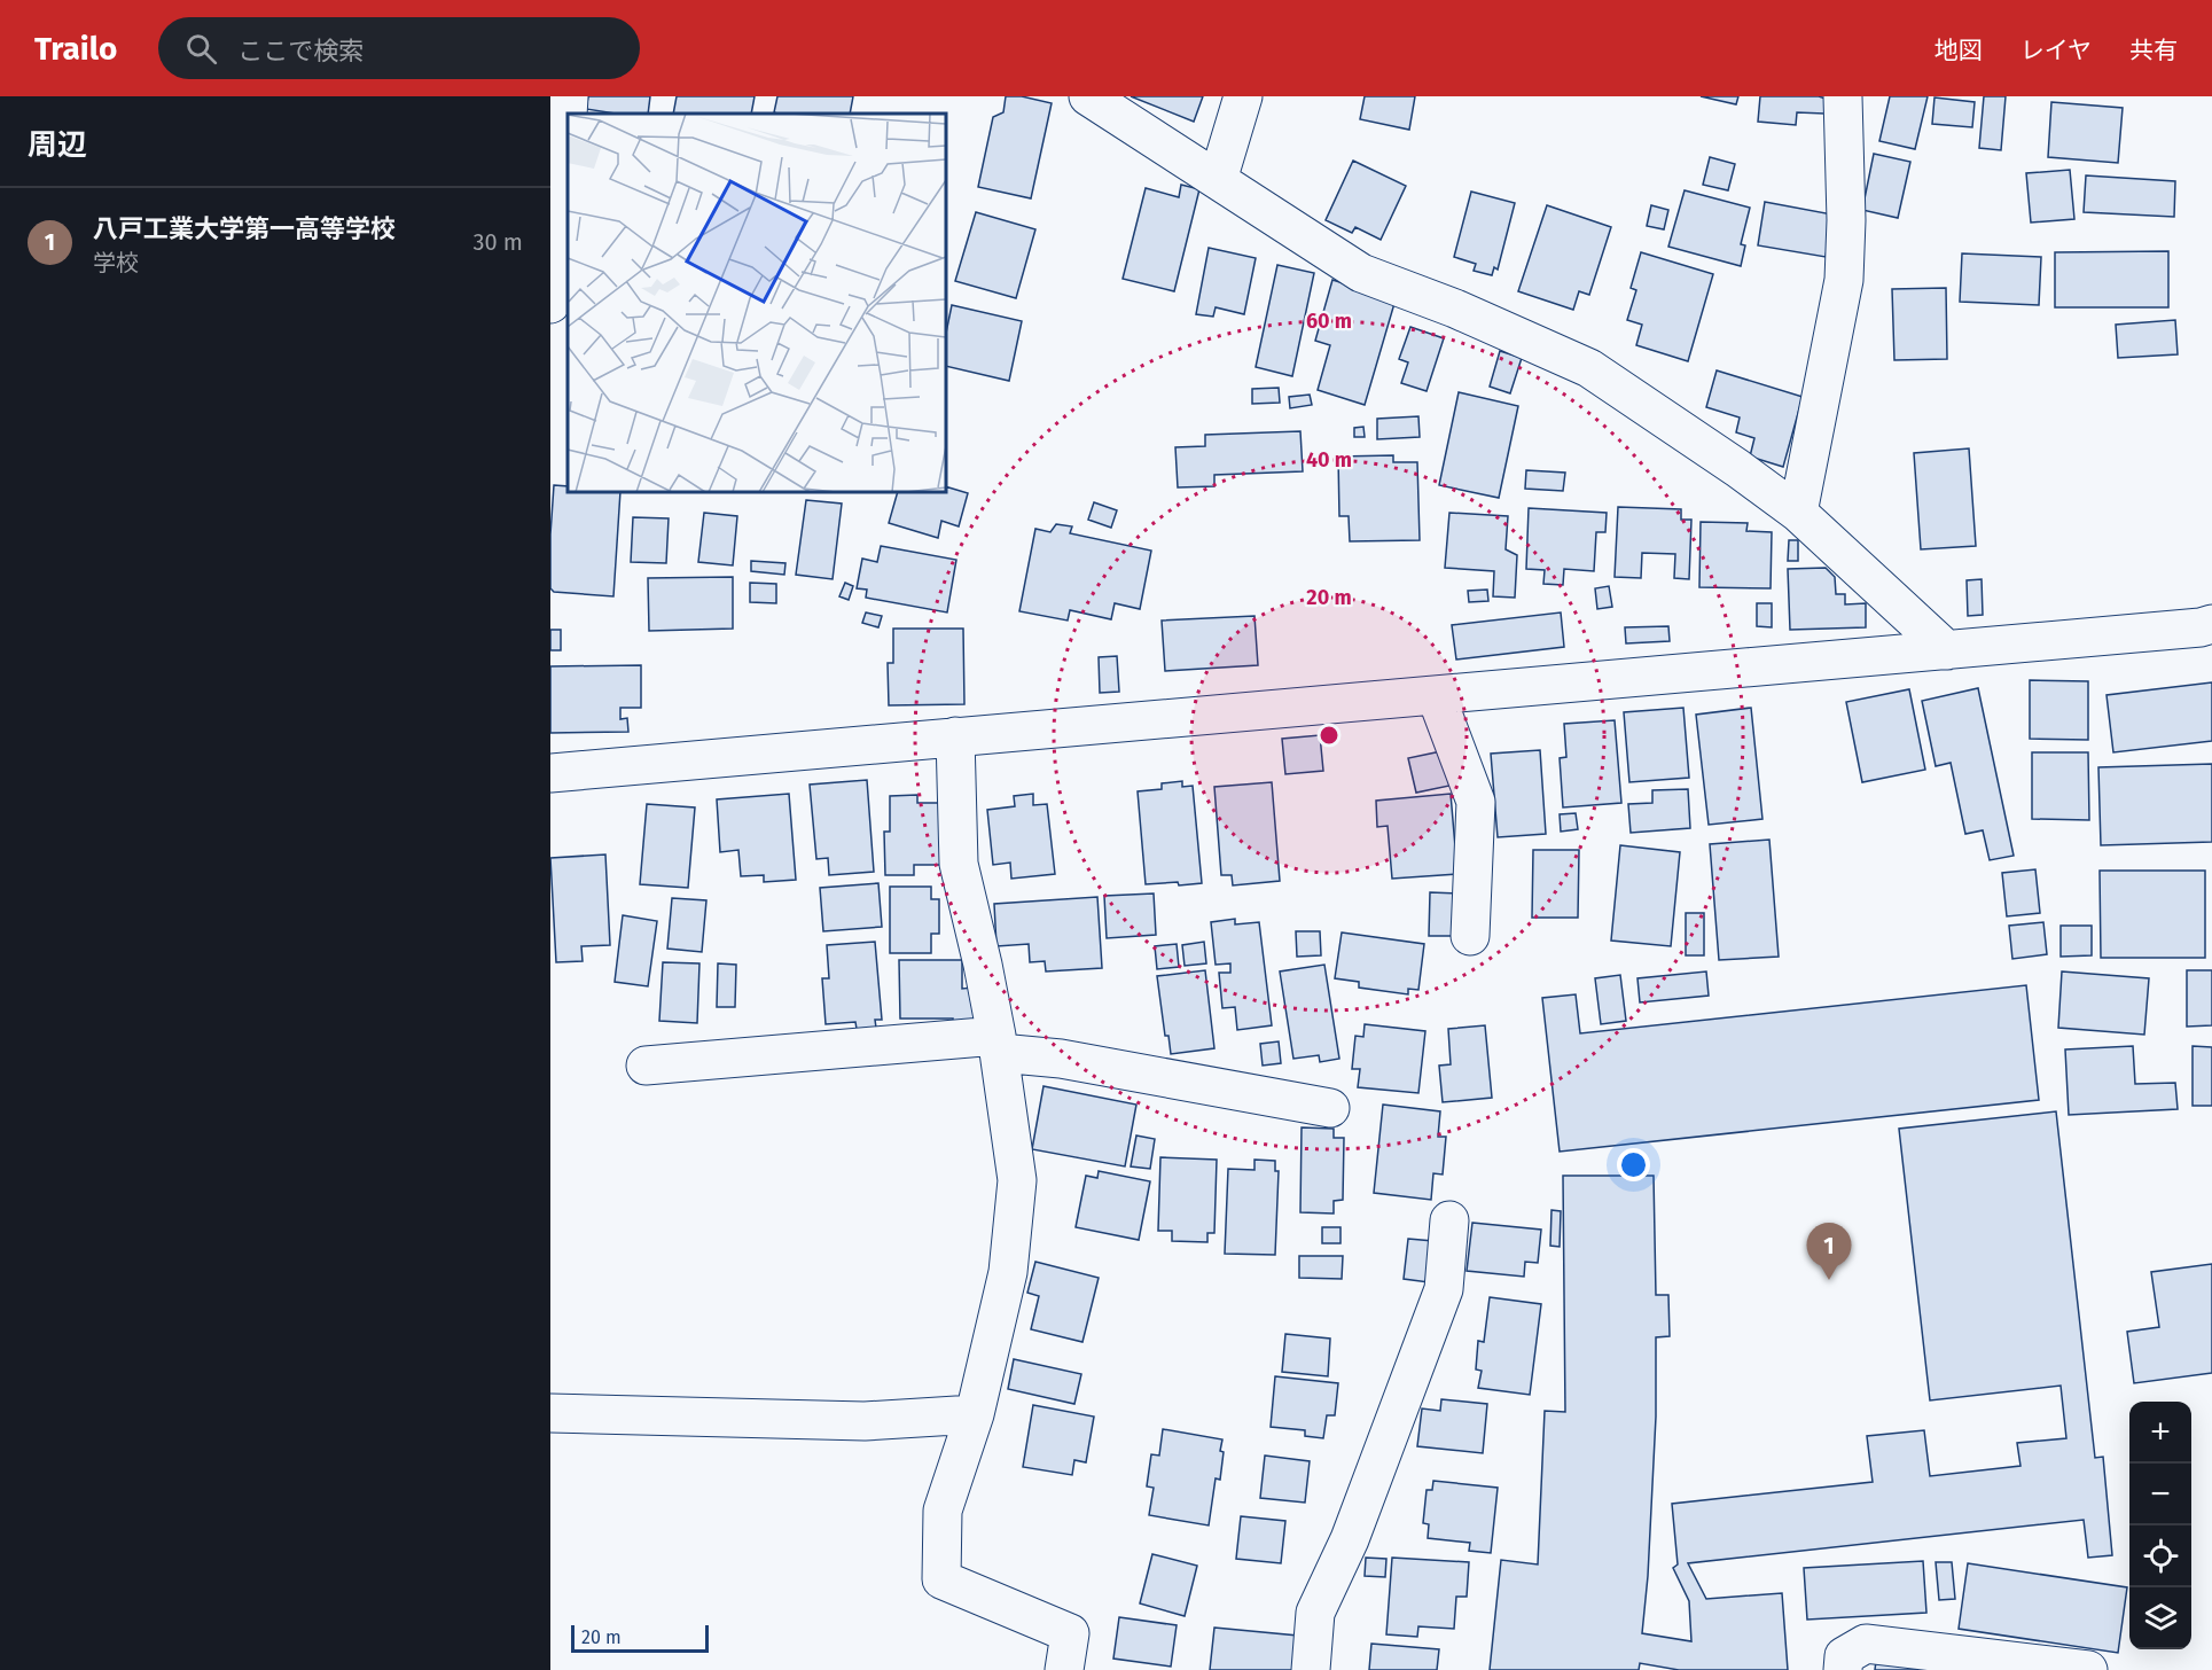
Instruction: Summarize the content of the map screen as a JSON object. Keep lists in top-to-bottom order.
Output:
{
  "scale_bar": "20 m",
  "page": {
    "header": "Trailo",
    "search": "ここで検索",
    "nav": ["地図", "レイヤ", "共有"],
    "heading": "周辺",
    "list": [
      {
        "mark": "1",
        "name": "八戸工業大学第一高等学校",
        "note": "学校",
        "value": "30 m"
      }
    ],
    "pins": "1",
    "map_buttons": ["+", "−"],
    "scale": "20 m"
  },
  "rings": ["60 m", "40 m", "20 m"]
}
